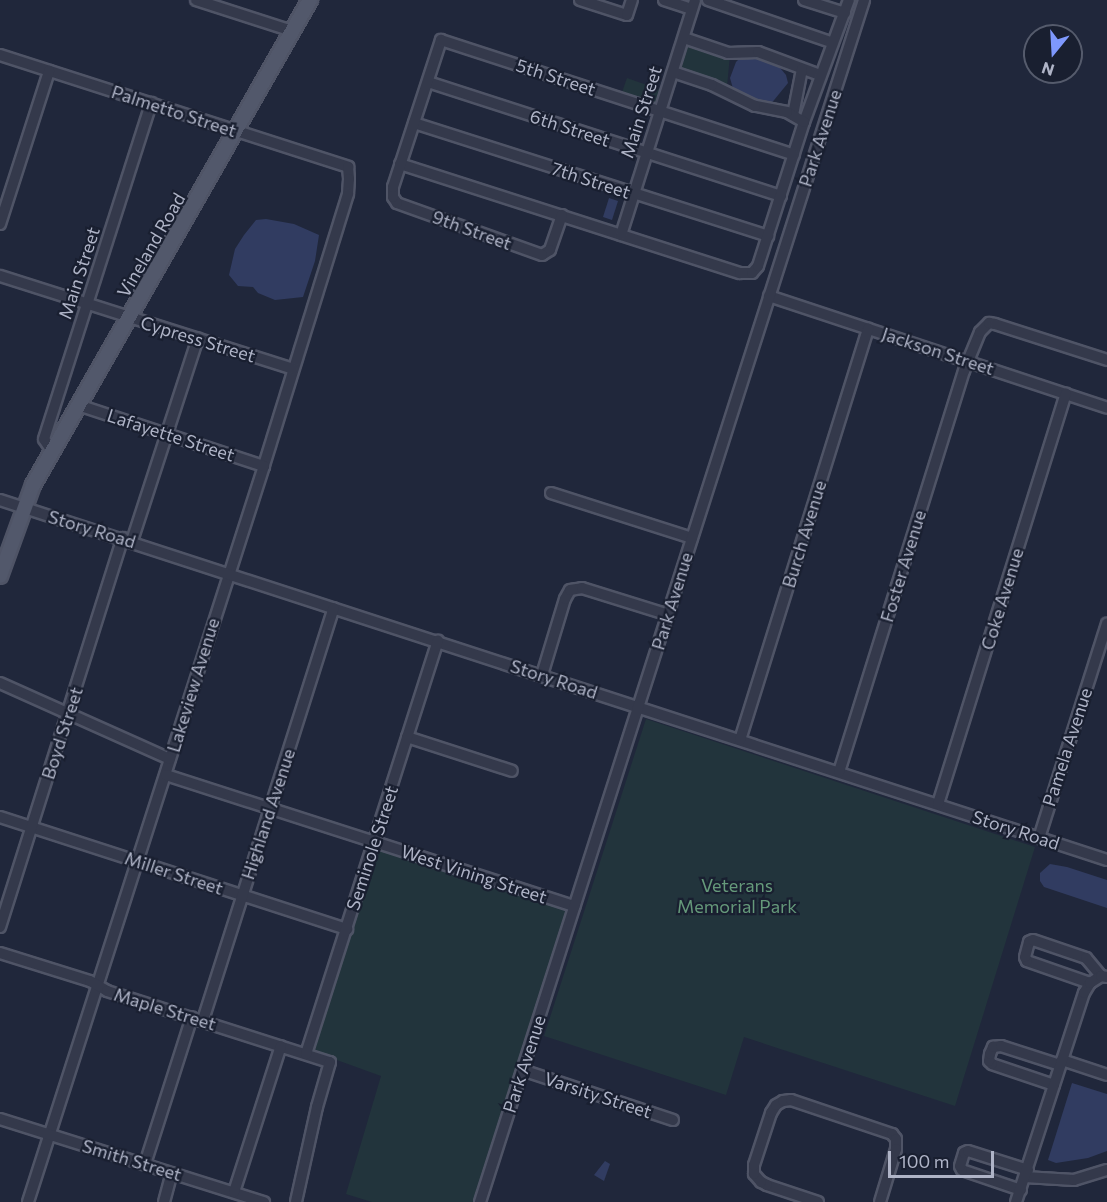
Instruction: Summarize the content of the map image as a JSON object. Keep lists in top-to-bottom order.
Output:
{
  "streets": {
    "main road": ["Vineland Road"],
    "street": [
      "5th Street",
      "Palmetto Street",
      "Main Street",
      "6th Street",
      "Park Avenue",
      "7th Street",
      "9th Street",
      "Cypress Street",
      "Jackson Street",
      "Lafayette Street",
      "Story Road",
      "Burch Avenue",
      "Foster Avenue",
      "Coke Avenue",
      "Lakeview Avenue",
      "Boyd Street",
      "Pamela Avenue",
      "Highland Avenue",
      "Seminole Street",
      "Miller Street",
      "West Vining Street",
      "Maple Street",
      "Varsity Street",
      "Smith Street"
    ]
  },
  "crossings": [
    ["5th Street", "Main Street"],
    ["5th Street", "6th Street"],
    ["5th Street", "7th Street"],
    ["5th Street", "9th Street"],
    ["Palmetto Street", "Main Street"],
    ["Palmetto Street", "Vineland Road"],
    ["Palmetto Street", "Lakeview Avenue"],
    ["Main Street", "6th Street"],
    ["Main Street", "7th Street"],
    ["Main Street", "Vineland Road"],
    ["Main Street", "Cypress Street"],
    ["Park Avenue", "Jackson Street"],
    ["Park Avenue", "Story Road"],
    ["Park Avenue", "West Vining Street"],
    ["Park Avenue", "Varsity Street"],
    ["Vineland Road", "Cypress Street"],
    ["Vineland Road", "Lafayette Street"],
    ["Vineland Road", "Story Road"],
    ["Cypress Street", "Lakeview Avenue"],
    ["Cypress Street", "Boyd Street"],
    ["Jackson Street", "Burch Avenue"],
    ["Jackson Street", "Foster Avenue"],
    ["Jackson Street", "Coke Avenue"],
    ["Lafayette Street", "Lakeview Avenue"],
    ["Lafayette Street", "Boyd Street"],
    ["Story Road", "Burch Avenue"],
    ["Story Road", "Foster Avenue"],
    ["Story Road", "Coke Avenue"],
    ["Story Road", "Lakeview Avenue"],
    ["Story Road", "Boyd Street"],
    ["Story Road", "Pamela Avenue"],
    ["Story Road", "Highland Avenue"],
    ["Story Road", "Seminole Street"],
    ["Lakeview Avenue", "Miller Street"],
    ["Lakeview Avenue", "West Vining Street"],
    ["Lakeview Avenue", "Maple Street"],
    ["Lakeview Avenue", "Smith Street"],
    ["Boyd Street", "Miller Street"],
    ["Highland Avenue", "Miller Street"],
    ["Highland Avenue", "West Vining Street"],
    ["Highland Avenue", "Maple Street"],
    ["Highland Avenue", "Smith Street"],
    ["Seminole Street", "Miller Street"],
    ["Seminole Street", "West Vining Street"],
    ["Seminole Street", "Maple Street"]
  ],
  "parks": ["Veterans Memorial Park"],
  "scale_bar": "100 m",
  "north": "bottom"
}
